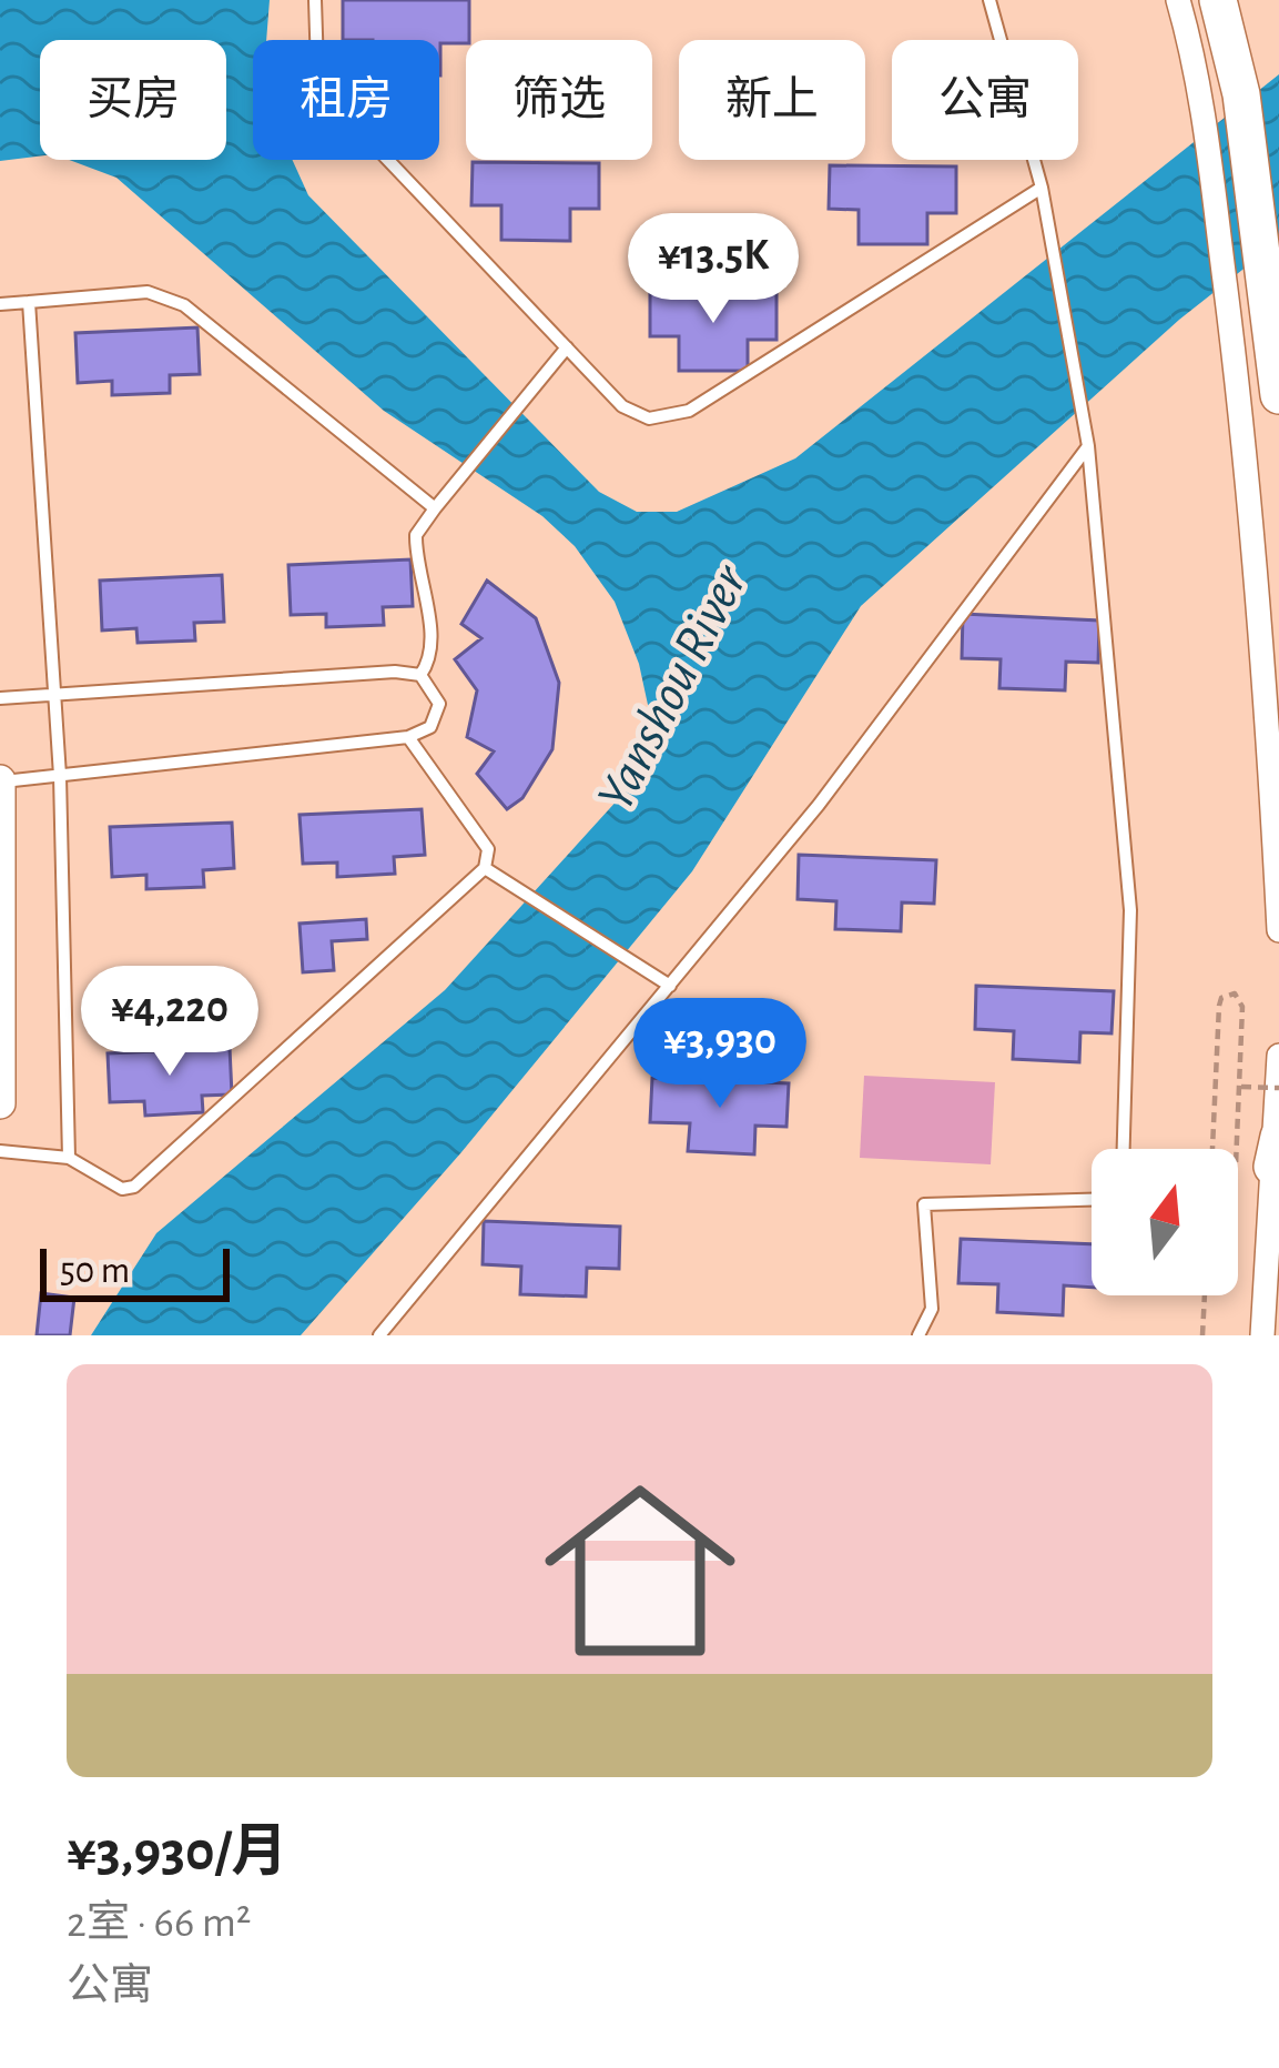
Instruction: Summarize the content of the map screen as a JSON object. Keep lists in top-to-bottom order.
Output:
{
  "water": ["Yanshou River"],
  "scale_bar": "50 m",
  "north": "top",
  "page": {
    "chip": [
      "买房",
      "租房",
      "筛选",
      "新上",
      "公寓"
    ],
    "price": ["¥13.5K", "¥4,220", "¥3,930"],
    "scale": "50 m",
    "list": [
      {
        "name": "¥3,930/月",
        "note": "2室 · 66 m² · 公寓"
      }
    ]
  }
}
